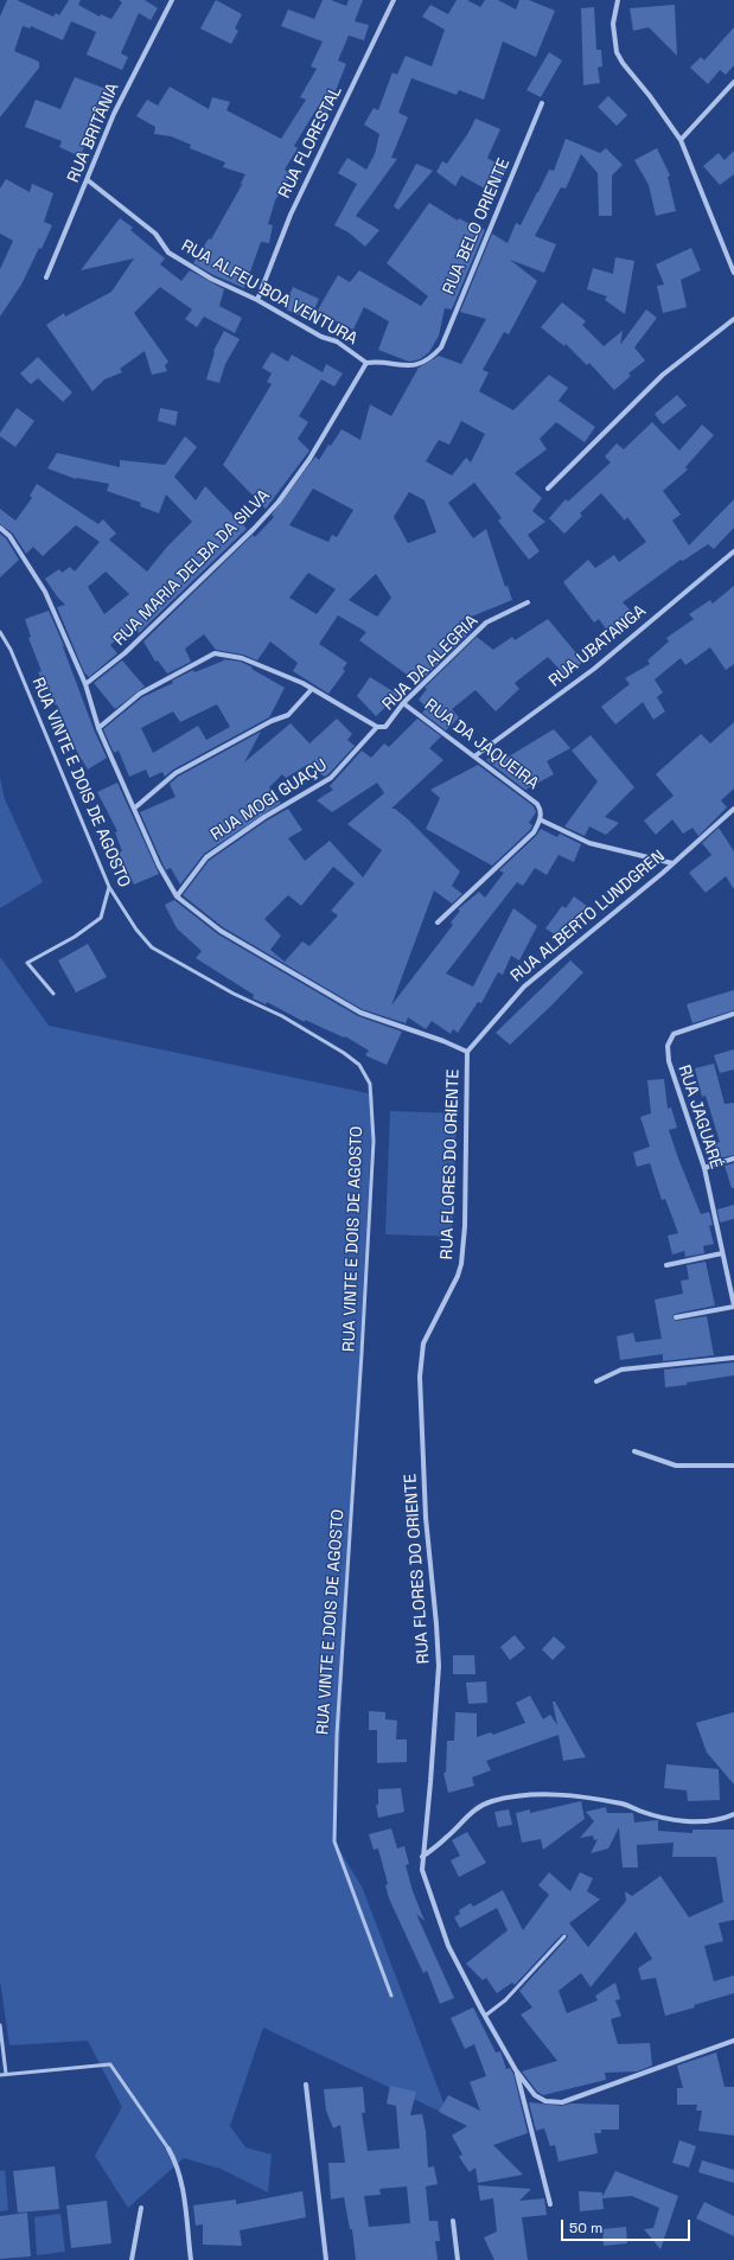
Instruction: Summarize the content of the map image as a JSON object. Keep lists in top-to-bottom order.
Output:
{
  "streets": {
    "street": [
      "RUA BRITÂNIA",
      "RUA FLORESTAL",
      "RUA BELO ORIENTE",
      "RUA ALFEU BOA VENTURA",
      "RUA MARIA DELBA DA SILVA",
      "RUA UBATANGA",
      "RUA DA ALEGRIA",
      "RUA DA JAQUEIRA",
      "RUA MOGI GUAÇU",
      "RUA ALBERTO LUNDGREN",
      "RUA JAGUARÉ",
      "RUA FLORES DO ORIENTE"
    ],
    "lane": ["RUA VINTE E DOIS DE AGOSTO"]
  },
  "crossings": [
    ["RUA BRITÂNIA", "RUA ALFEU BOA VENTURA"],
    ["RUA FLORESTAL", "RUA ALFEU BOA VENTURA"],
    ["RUA BELO ORIENTE", "RUA ALFEU BOA VENTURA"],
    ["RUA ALFEU BOA VENTURA", "RUA MARIA DELBA DA SILVA"],
    ["RUA UBATANGA", "RUA DA JAQUEIRA"],
    ["RUA DA ALEGRIA", "RUA DA JAQUEIRA"],
    ["RUA DA ALEGRIA", "RUA MOGI GUAÇU"],
    ["RUA ALBERTO LUNDGREN", "RUA FLORES DO ORIENTE"]
  ],
  "scale_bar": "50 m"
}
